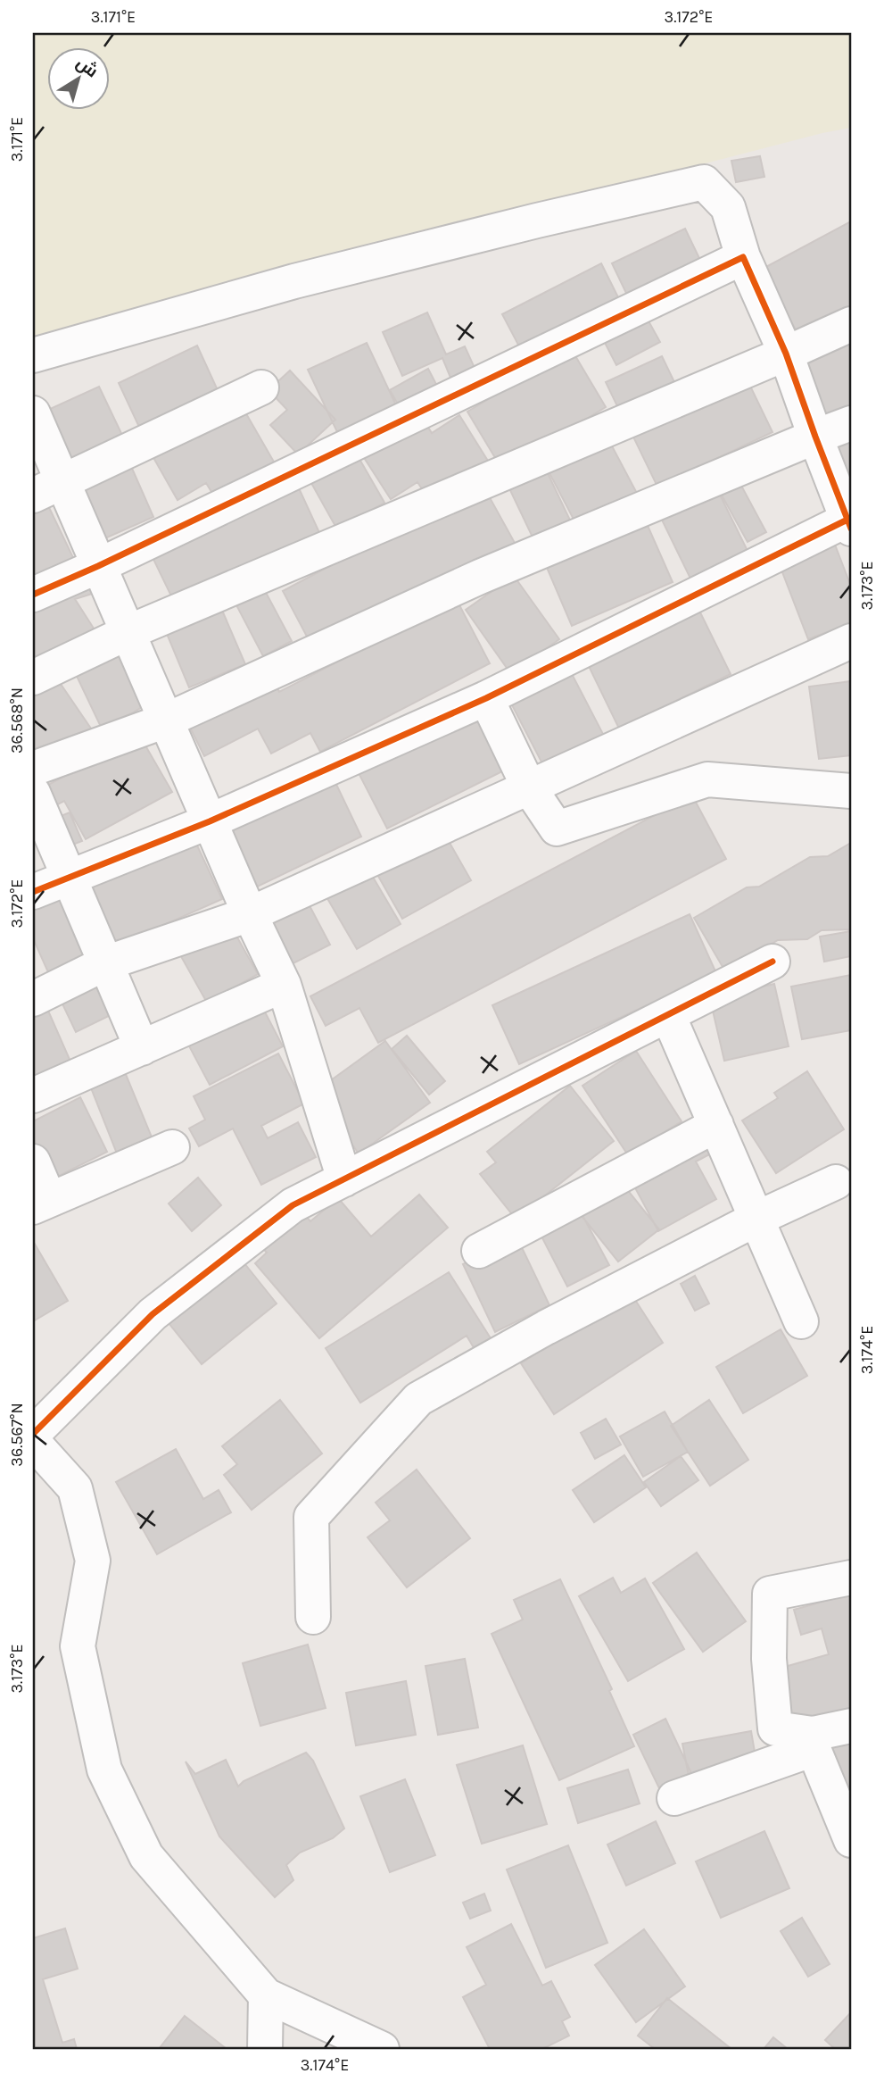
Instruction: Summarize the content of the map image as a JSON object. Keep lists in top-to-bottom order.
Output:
{
  "north": "top right",
  "coordinates": [
    "3.171°E",
    "3.172°E",
    "3.173°E",
    "36.568°N",
    "3.174°E",
    "36.567°N"
  ]
}
